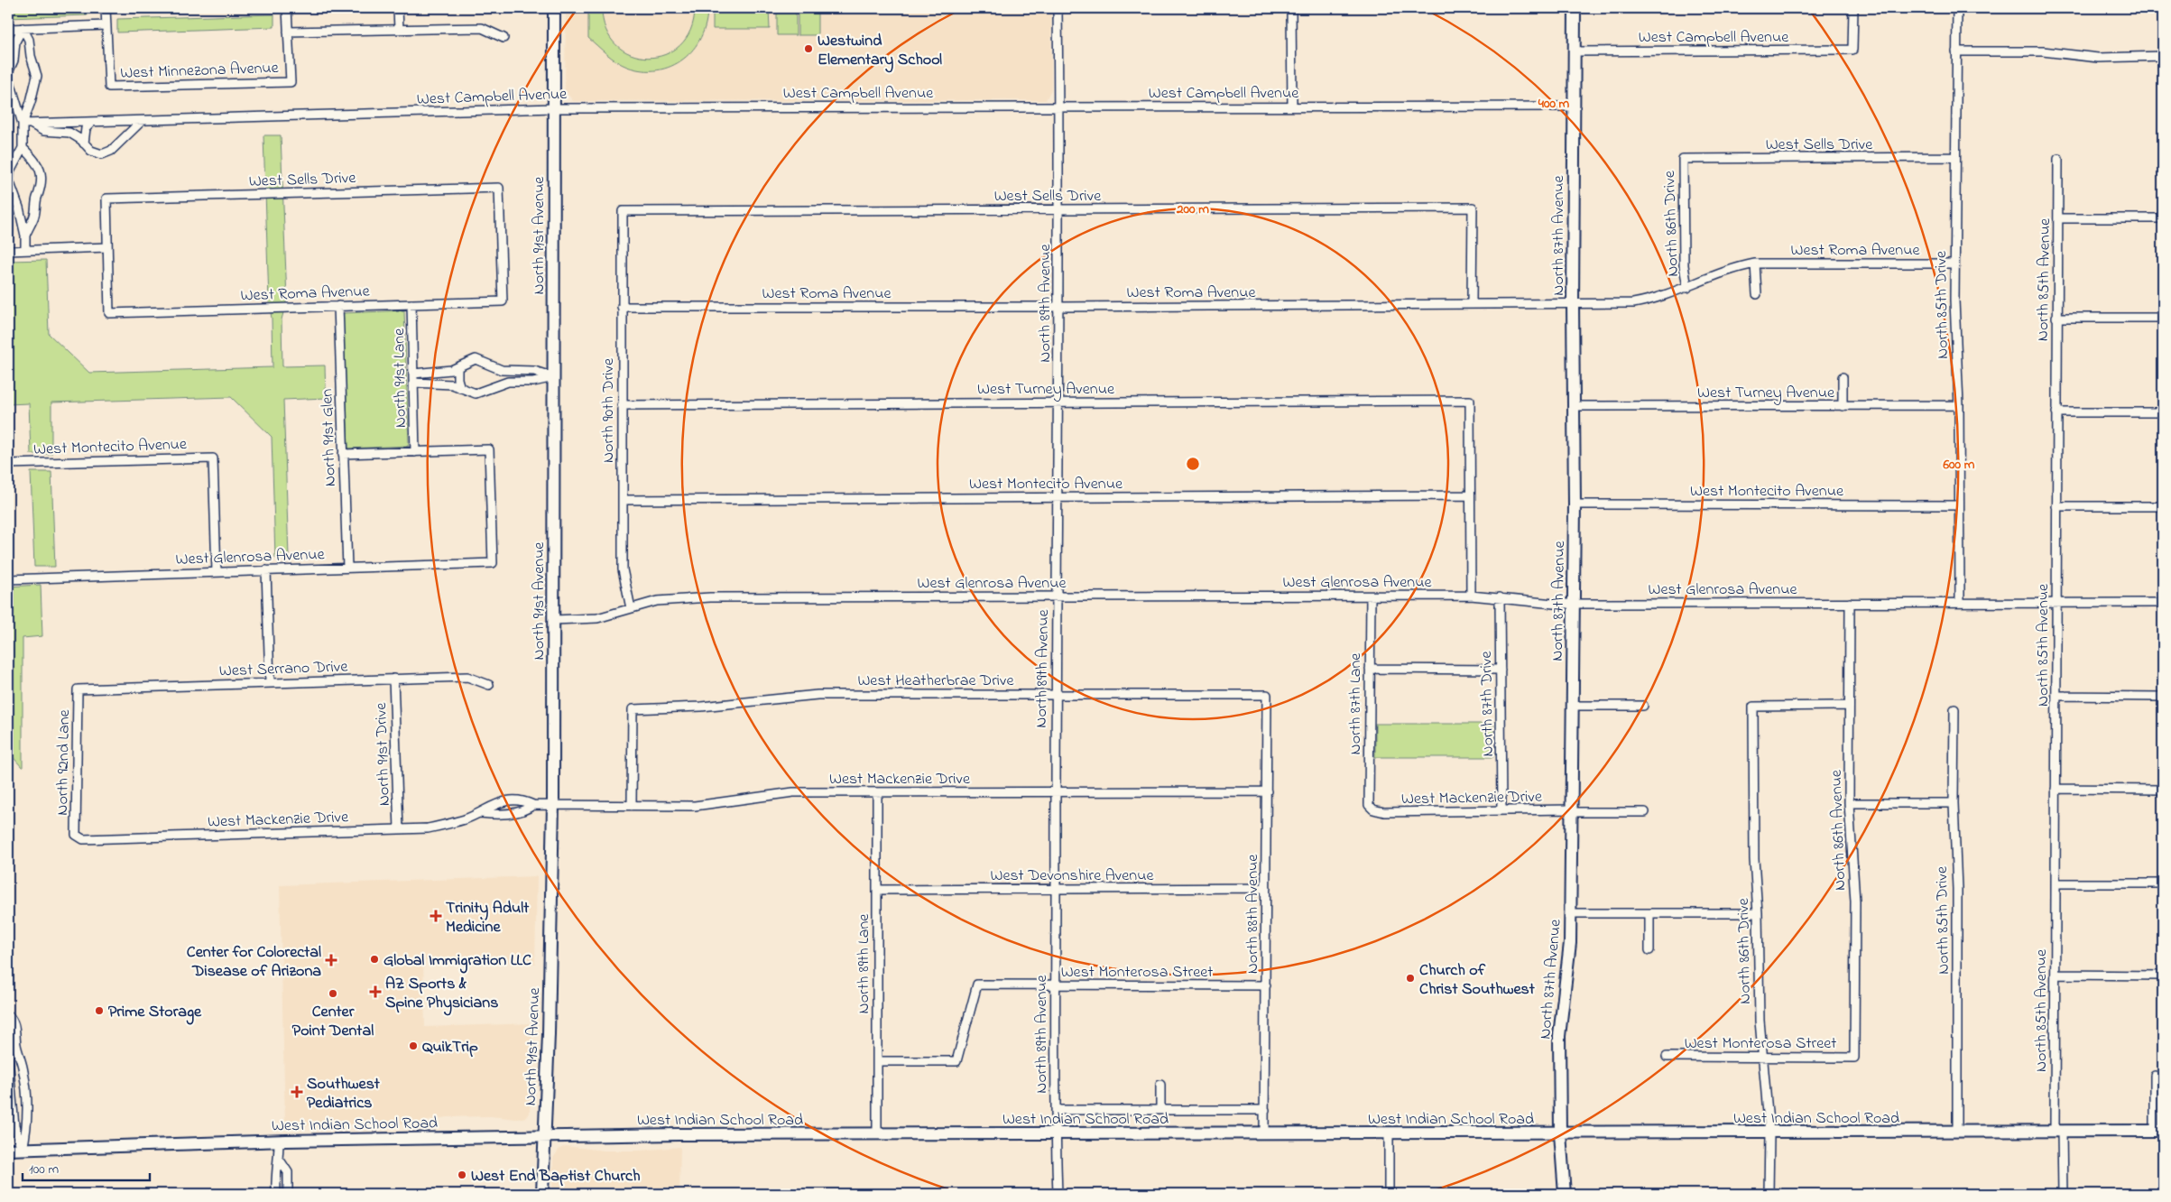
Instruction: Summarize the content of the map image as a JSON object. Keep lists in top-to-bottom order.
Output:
{
  "streets": {
    "main road": ["North 91st Avenue", "North 87th Avenue", "West Indian School Road"],
    "street": [
      "West Campbell Avenue",
      "West Minnezona Avenue",
      "West Sells Drive",
      "North 86th Drive",
      "West Roma Avenue",
      "North 85th Avenue",
      "North 89th Avenue",
      "North 85th Drive",
      "North 91st Lane",
      "West Turney Avenue",
      "North 90th Drive",
      "North 91st Glen",
      "West Montecito Avenue",
      "West Glenrosa Avenue",
      "West Serrano Drive",
      "West Heatherbrae Drive",
      "North 87th Lane",
      "North 87th Drive",
      "North 91st Drive",
      "North 92nd Lane",
      "West Mackenzie Drive",
      "North 86th Avenue",
      "West Devonshire Avenue",
      "North 88th Avenue",
      "North 89th Lane",
      "West Monterosa Street"
    ]
  },
  "crossings": [
    ["West Campbell Avenue", "North 91st Avenue"],
    ["West Campbell Avenue", "North 87th Avenue"],
    ["West Campbell Avenue", "North 89th Avenue"],
    ["West Sells Drive", "North 86th Drive"],
    ["West Sells Drive", "West Roma Avenue"],
    ["West Sells Drive", "North 89th Avenue"],
    ["West Sells Drive", "North 85th Drive"],
    ["West Sells Drive", "North 90th Drive"],
    ["North 86th Drive", "West Roma Avenue"],
    ["North 86th Drive", "North 86th Avenue"],
    ["North 86th Drive", "West Monterosa Street"],
    ["North 86th Drive", "West Indian School Road"],
    ["North 91st Avenue", "West Glenrosa Avenue"],
    ["North 91st Avenue", "West Mackenzie Drive"],
    ["North 91st Avenue", "West Indian School Road"],
    ["North 87th Avenue", "West Roma Avenue"],
    ["North 87th Avenue", "West Turney Avenue"],
    ["North 87th Avenue", "West Montecito Avenue"],
    ["North 87th Avenue", "West Glenrosa Avenue"],
    ["North 87th Avenue", "West Mackenzie Drive"],
    ["North 87th Avenue", "West Indian School Road"],
    ["West Roma Avenue", "North 89th Avenue"],
    ["West Roma Avenue", "North 85th Drive"],
    ["West Roma Avenue", "North 91st Lane"],
    ["West Roma Avenue", "North 90th Drive"],
    ["West Roma Avenue", "North 91st Glen"],
    ["North 85th Avenue", "West Glenrosa Avenue"],
    ["North 85th Avenue", "West Indian School Road"],
    ["North 89th Avenue", "West Turney Avenue"],
    ["North 89th Avenue", "West Montecito Avenue"],
    ["North 89th Avenue", "West Glenrosa Avenue"],
    ["North 89th Avenue", "West Heatherbrae Drive"],
    ["North 89th Avenue", "West Mackenzie Drive"],
    ["North 89th Avenue", "West Devonshire Avenue"],
    ["North 89th Avenue", "West Monterosa Street"],
    ["North 89th Avenue", "West Indian School Road"],
    ["North 85th Drive", "West Turney Avenue"],
    ["North 85th Drive", "West Montecito Avenue"],
    ["North 85th Drive", "West Glenrosa Avenue"],
    ["North 85th Drive", "West Indian School Road"],
    ["North 91st Lane", "West Glenrosa Avenue"],
    ["West Turney Avenue", "North 90th Drive"],
    ["West Turney Avenue", "West Montecito Avenue"],
    ["North 90th Drive", "West Montecito Avenue"],
    ["North 90th Drive", "West Glenrosa Avenue"],
    ["North 91st Glen", "West Glenrosa Avenue"],
    ["West Montecito Avenue", "West Glenrosa Avenue"],
    ["West Glenrosa Avenue", "North 87th Lane"],
    ["West Glenrosa Avenue", "North 87th Drive"],
    ["West Glenrosa Avenue", "North 86th Avenue"],
    ["West Serrano Drive", "North 91st Drive"],
    ["West Serrano Drive", "North 92nd Lane"],
    ["West Heatherbrae Drive", "West Mackenzie Drive"],
    ["West Heatherbrae Drive", "North 88th Avenue"],
    ["North 87th Lane", "West Mackenzie Drive"],
    ["North 87th Drive", "West Mackenzie Drive"],
    ["North 91st Drive", "West Mackenzie Drive"],
    ["North 92nd Lane", "West Mackenzie Drive"],
    ["West Mackenzie Drive", "North 88th Avenue"],
    ["West Mackenzie Drive", "North 89th Lane"],
    ["North 86th Avenue", "West Monterosa Street"],
    ["West Devonshire Avenue", "North 88th Avenue"],
    ["West Devonshire Avenue", "North 89th Lane"],
    ["North 88th Avenue", "West Monterosa Street"],
    ["North 88th Avenue", "West Indian School Road"],
    ["North 89th Lane", "West Monterosa Street"],
    ["North 89th Lane", "West Indian School Road"]
  ],
  "places": {
    "other": [
      "Westwind Elementary School",
      "Global Immigration LLC",
      "Church of Christ Southwest",
      "Center Point Dental",
      "Prime Storage",
      "QuikTrip",
      "West End Baptist Church"
    ],
    "health": [
      "Trinity Adult Medicine",
      "Center for Colorectal Disease of Arizona",
      "AZ Sports & Spine Physicians",
      "Southwest Pediatrics"
    ]
  },
  "scale_bar": "100 m",
  "rings": ["400 m", "200 m", "600 m"]
}
